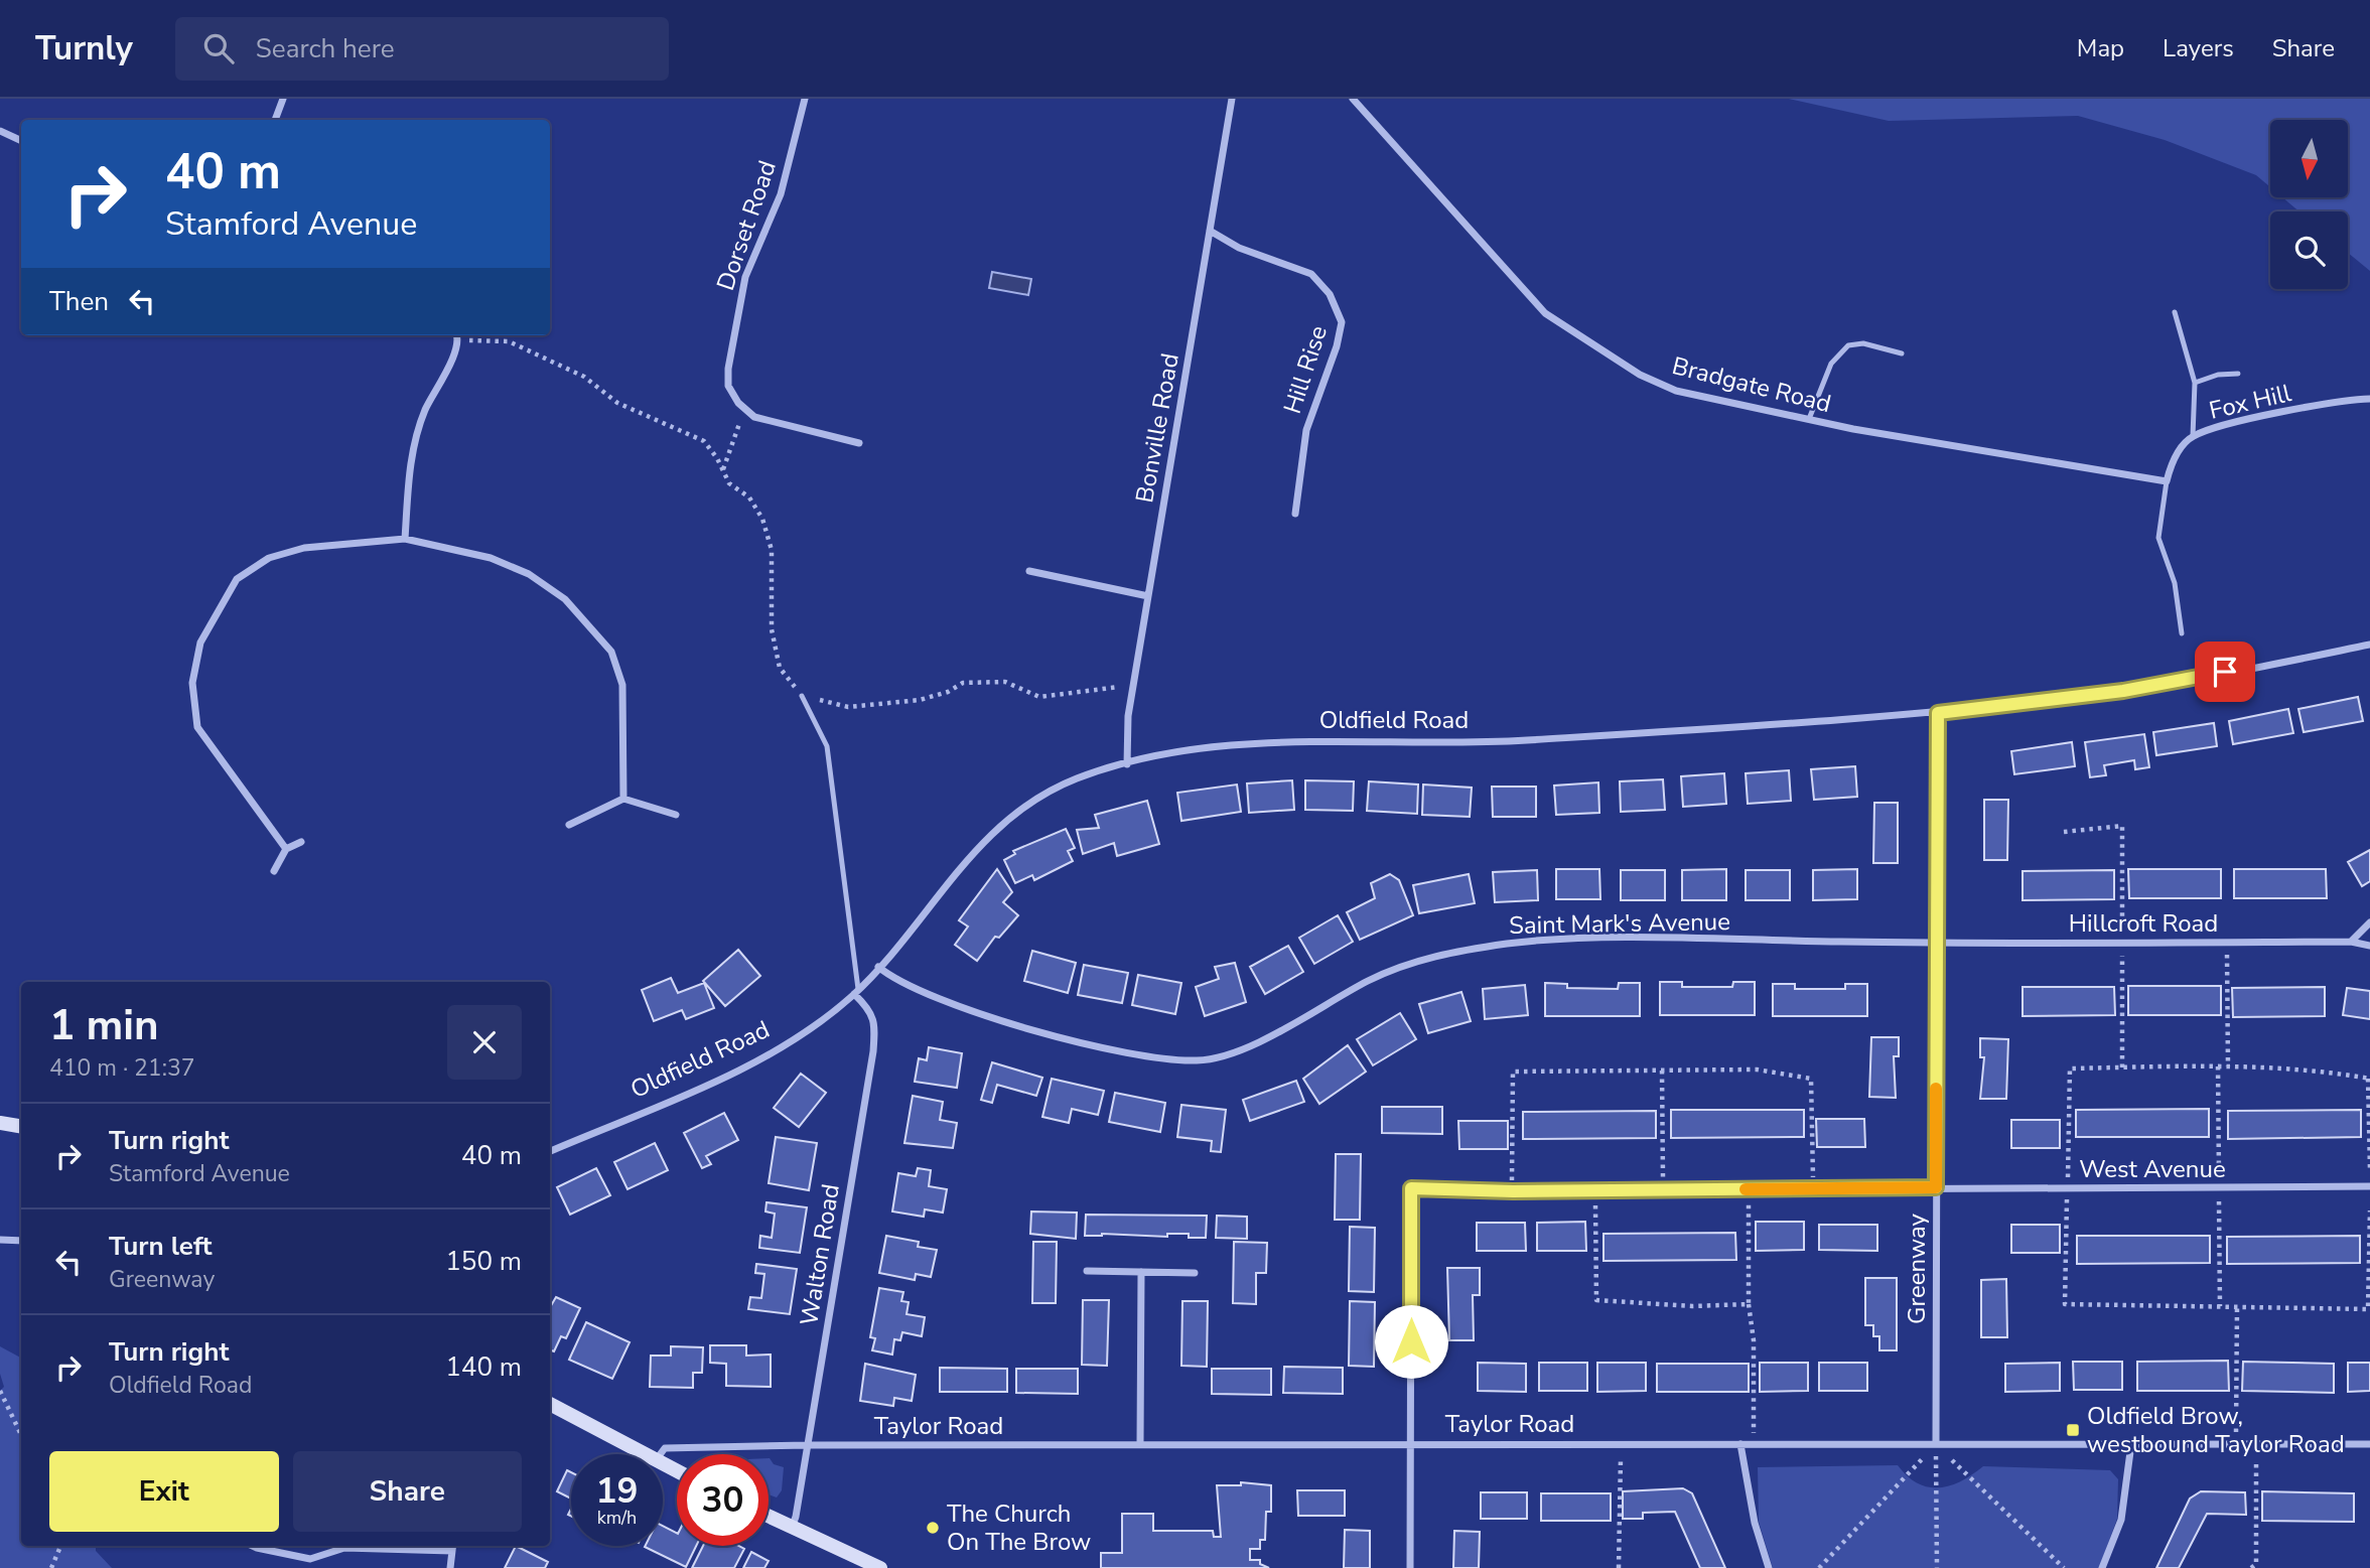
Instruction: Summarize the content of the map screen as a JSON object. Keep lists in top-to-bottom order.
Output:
{
  "streets": {
    "street": [
      "Dorset Road",
      "Hill Rise",
      "Bradgate Road",
      "Fox Hill",
      "Bonville Road",
      "Oldfield Road",
      "Saint Mark's Avenue",
      "Hillcroft Road",
      "West Avenue",
      "Walton Road",
      "Greenway",
      "Taylor Road"
    ]
  },
  "crossings": [
    ["Hill Rise", "Bonville Road"],
    ["Bradgate Road", "Fox Hill"],
    ["Bonville Road", "Oldfield Road"],
    ["Oldfield Road", "Saint Mark's Avenue"],
    ["Oldfield Road", "Walton Road"],
    ["Oldfield Road", "Greenway"],
    ["Saint Mark's Avenue", "Hillcroft Road"],
    ["Saint Mark's Avenue", "Greenway"],
    ["Hillcroft Road", "Greenway"],
    ["West Avenue", "Greenway"],
    ["West Avenue", "Taylor Road"],
    ["Walton Road", "Taylor Road"],
    ["Greenway", "Taylor Road"]
  ],
  "places": {
    "transit": ["Oldfield Brow, westbound Taylor Road"],
    "other": ["The Church On The Brow"]
  },
  "north": "bottom",
  "page": {
    "header": "Turnly",
    "search": "Search here",
    "nav": ["Map", "Layers", "Share"],
    "turn": ["40 m", "Stamford Avenue"],
    "then": "Then",
    "heading": ["1 min", "410 m · 21:37"],
    "list": [
      {
        "name": "Turn right",
        "note": "Stamford Avenue",
        "value": "40 m"
      },
      {
        "name": "Turn left",
        "note": "Greenway",
        "value": "150 m"
      },
      {
        "name": "Turn right",
        "note": "Oldfield Road",
        "value": "140 m"
      }
    ],
    "buttons": ["Exit", "Share"],
    "speed": "19 km/h",
    "limit": "30"
  }
}
